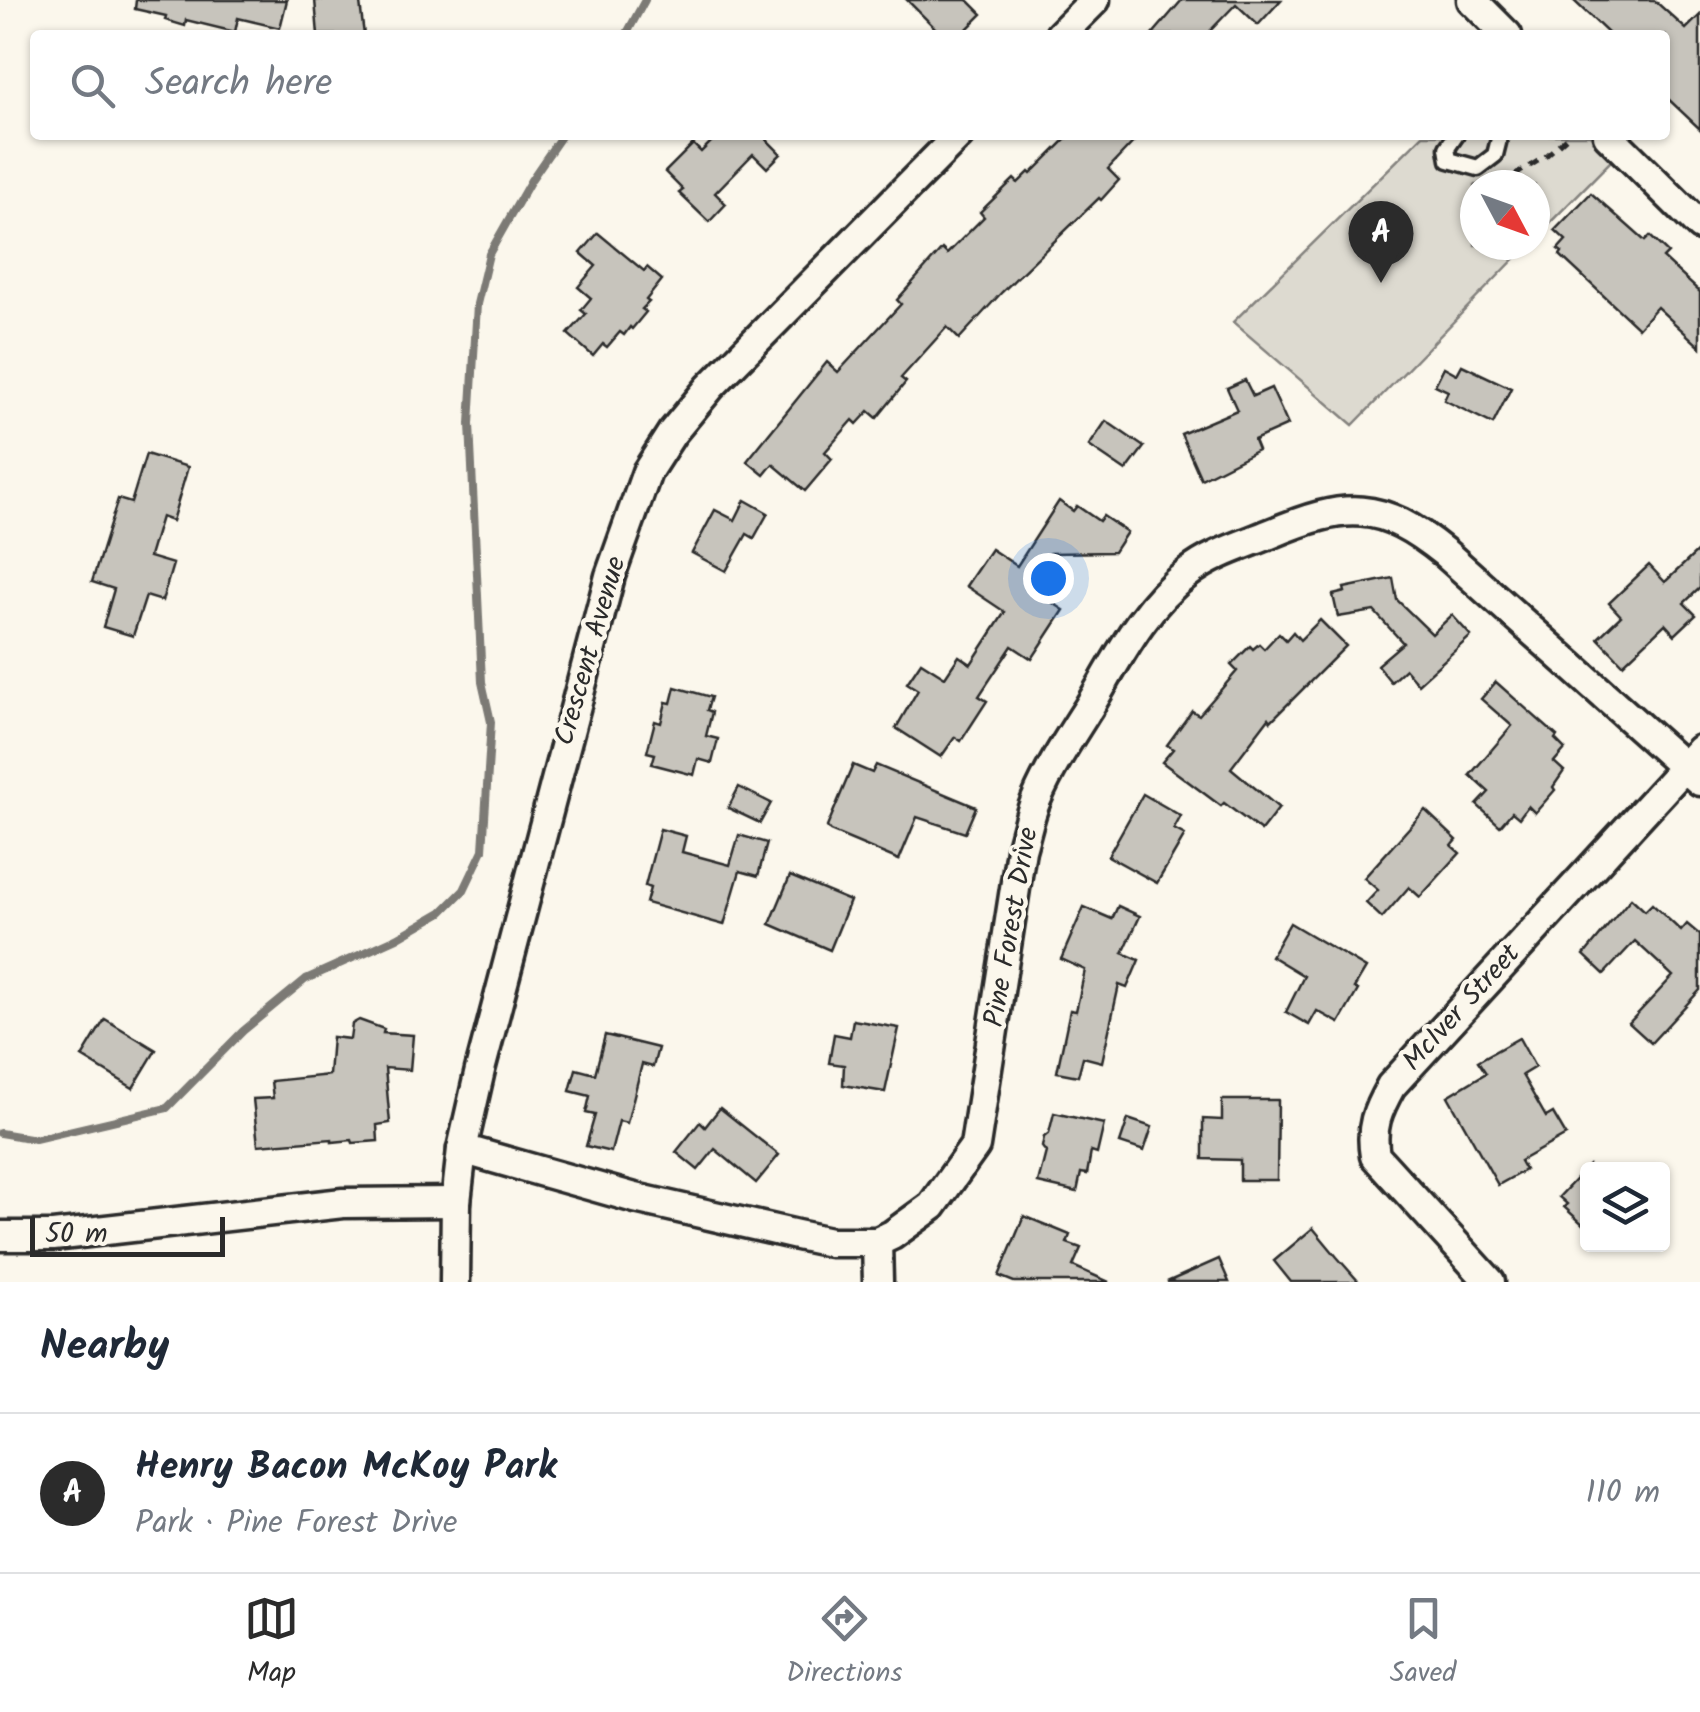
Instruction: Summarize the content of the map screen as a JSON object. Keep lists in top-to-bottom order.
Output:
{
  "streets": {
    "street": ["Crescent Avenue", "Pine Forest Drive", "McIver Street"]
  },
  "crossings": [
    ["Pine Forest Drive", "McIver Street"]
  ],
  "scale_bar": "50 m",
  "north": "bottom right",
  "page": {
    "search": "Search here",
    "pins": "A",
    "scale": "50 m",
    "heading": "Nearby",
    "list": [
      {
        "mark": "A",
        "name": "Henry Bacon McKoy Park",
        "note": "Park · Pine Forest Drive",
        "value": "110 m"
      }
    ],
    "nav": ["Map", "Directions", "Saved"]
  }
}
